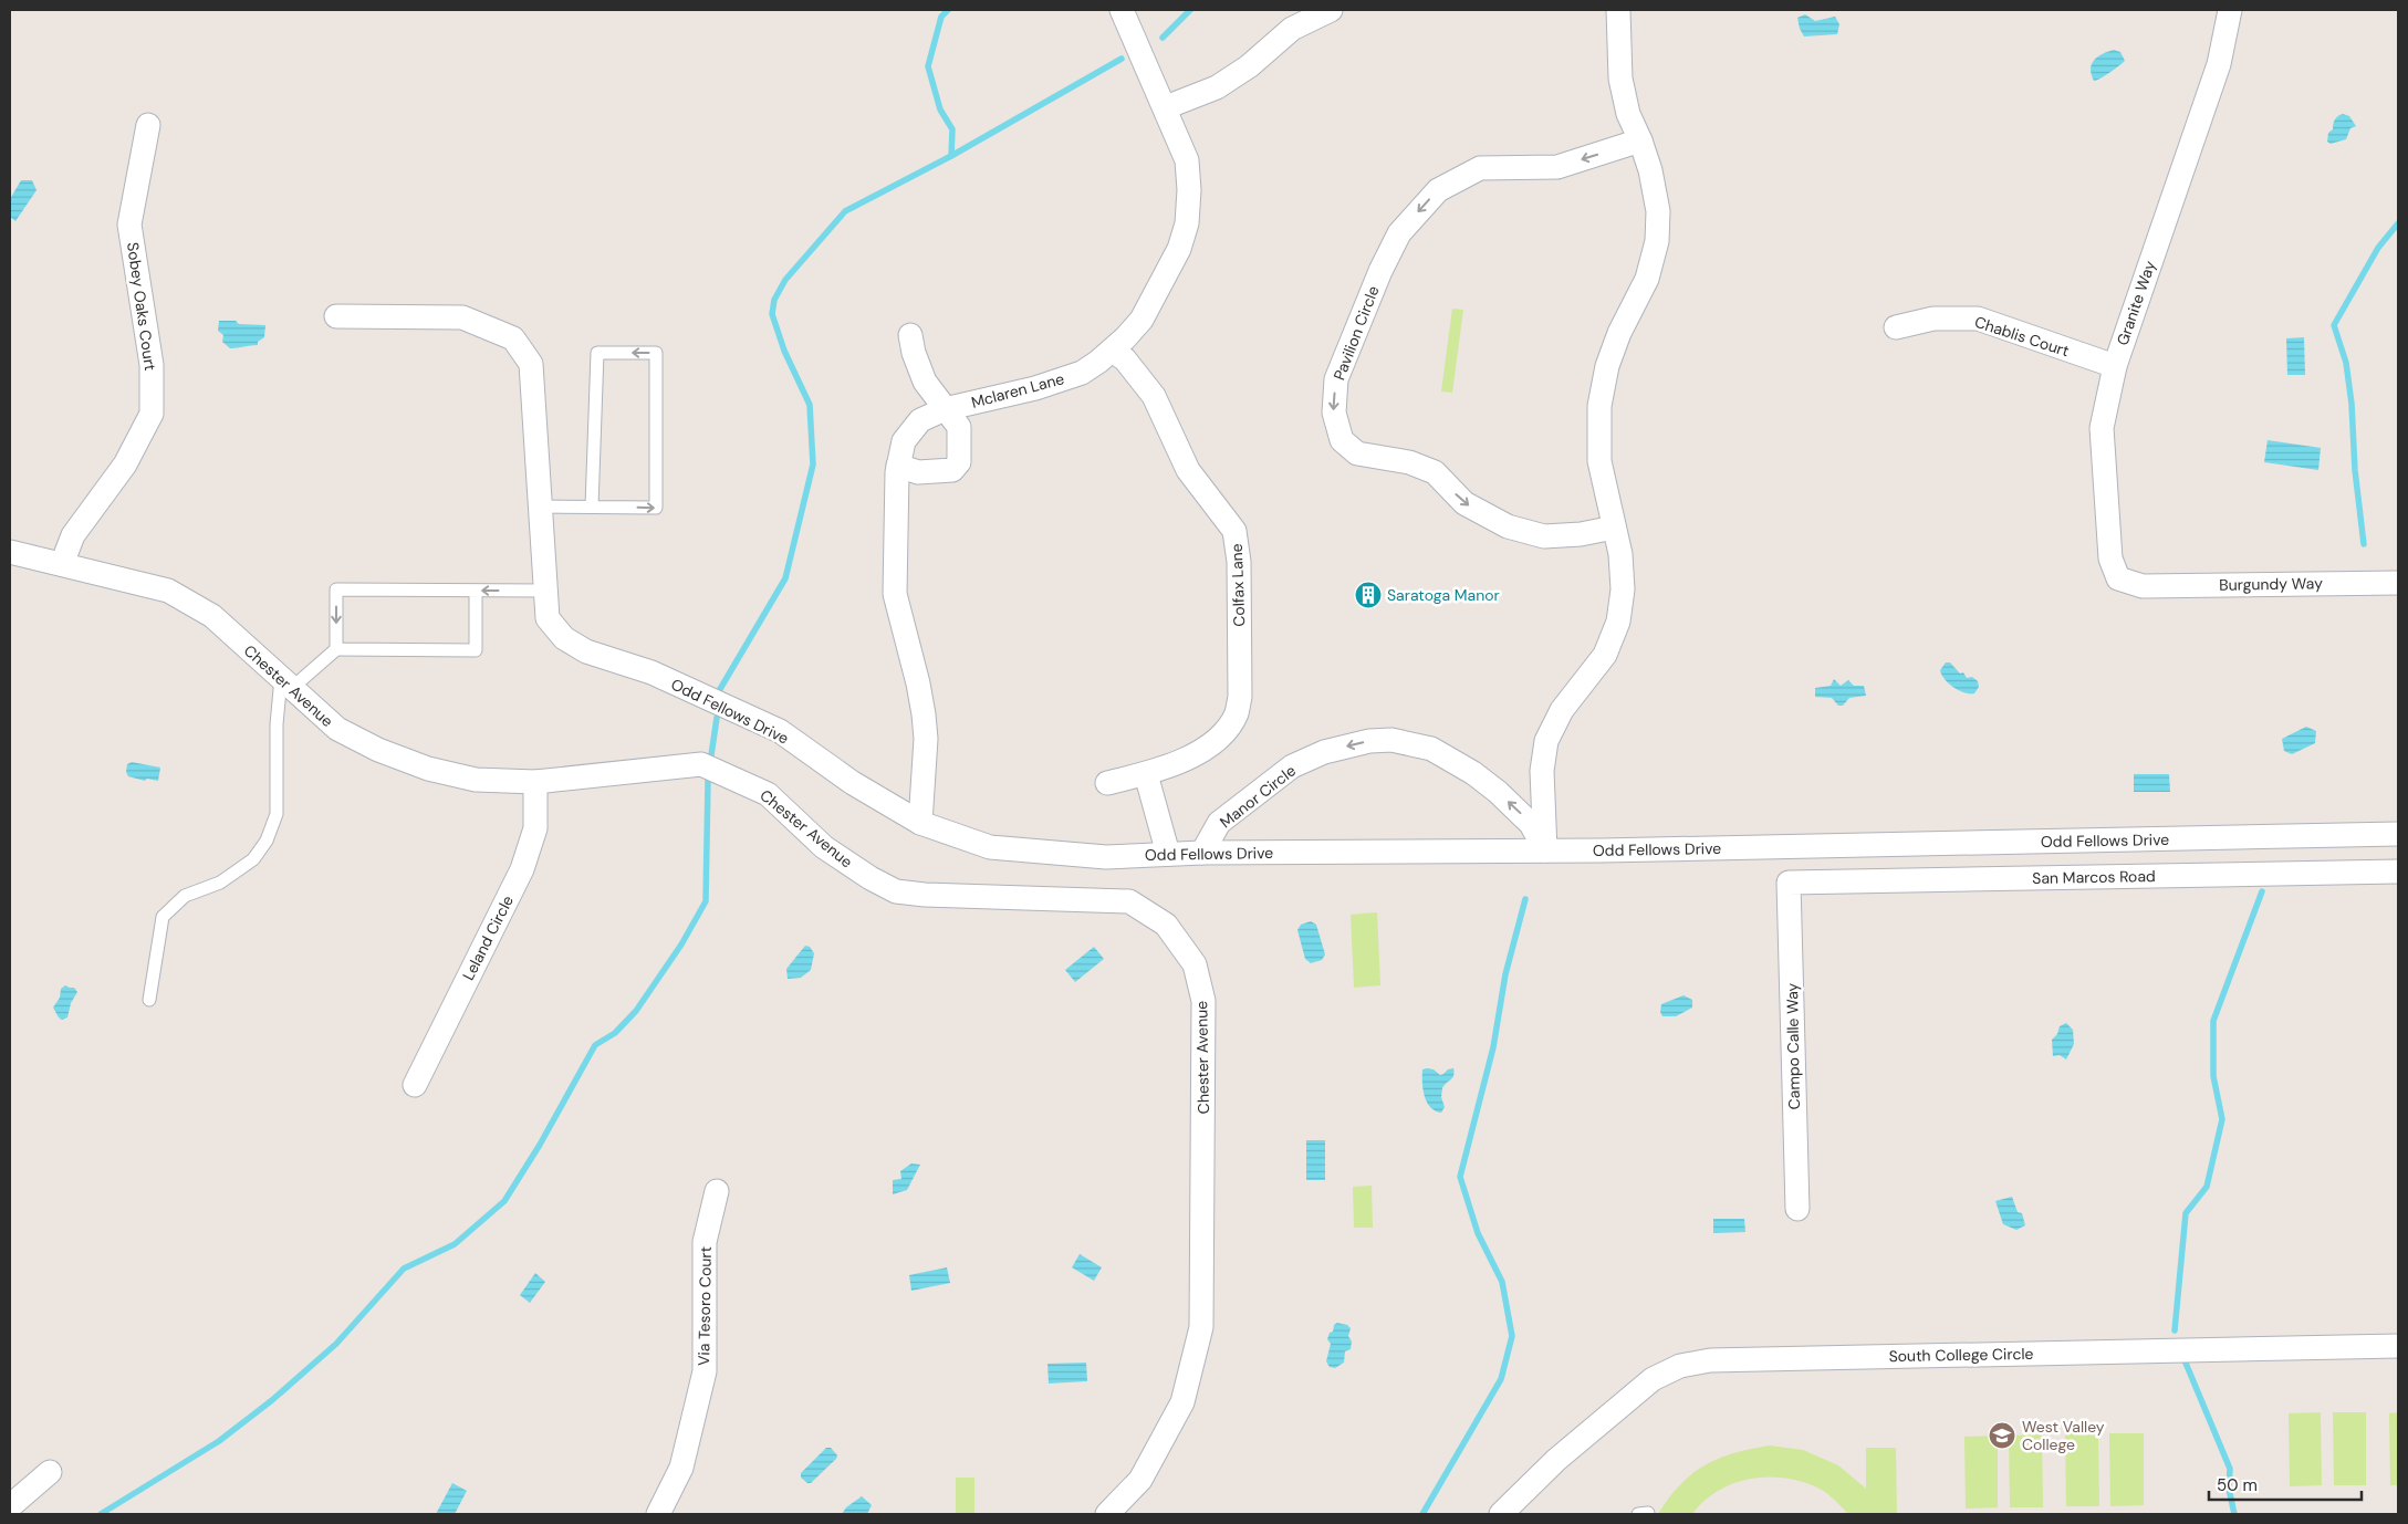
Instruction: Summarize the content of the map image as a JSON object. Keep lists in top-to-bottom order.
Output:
{
  "streets": {
    "street": [
      "Granite Way",
      "Sobey Oaks Court",
      "Pavilion Circle",
      "Chablis Court",
      "Mclaren Lane",
      "Burgundy Way",
      "Colfax Lane",
      "Chester Avenue",
      "Odd Fellows Drive",
      "Manor Circle",
      "San Marcos Road",
      "Leland Circle",
      "Campo Calle Way",
      "Via Tesoro Court",
      "South College Circle"
    ]
  },
  "crossings": [
    ["Granite Way", "Chablis Court"],
    ["Granite Way", "Burgundy Way"],
    ["Sobey Oaks Court", "Chester Avenue"],
    ["Mclaren Lane", "Colfax Lane"],
    ["Mclaren Lane", "Odd Fellows Drive"],
    ["Chester Avenue", "Leland Circle"],
    ["Odd Fellows Drive", "Manor Circle"],
    ["San Marcos Road", "Campo Calle Way"]
  ],
  "one_way": ["Manor Circle"],
  "places": {
    "building": ["Saratoga Manor"],
    "school or university": ["West Valley College"]
  },
  "scale_bar": "50 m"
}
